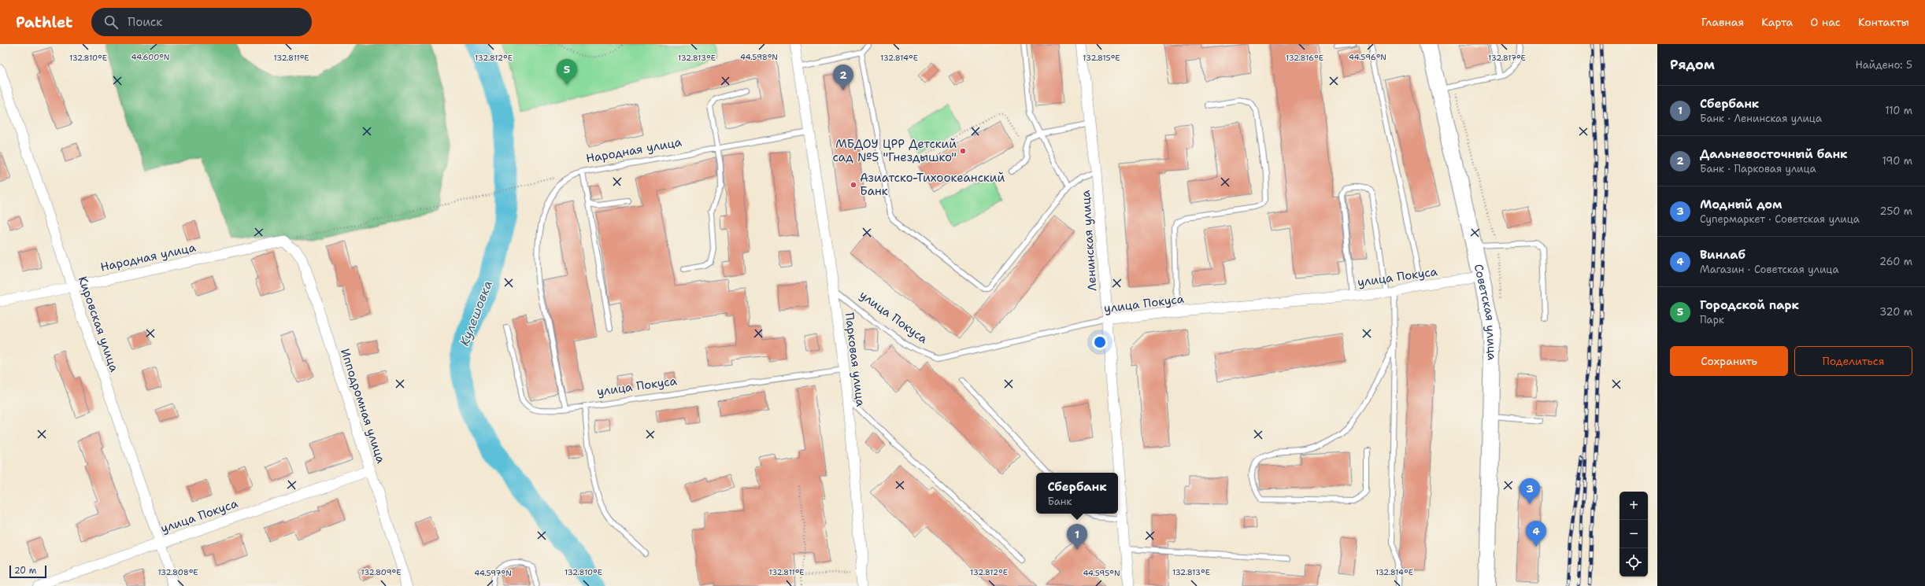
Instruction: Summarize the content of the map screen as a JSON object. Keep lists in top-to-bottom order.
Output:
{
  "streets": {
    "main road": ["Советская улица"],
    "street": [
      "Народная улица",
      "Ленинская улица",
      "улица Покуса",
      "Кировская улица",
      "Парковая улица",
      "Ипподромная улица"
    ]
  },
  "crossings": [
    ["Народная улица", "Кировская улица"],
    ["Народная улица", "Парковая улица"],
    ["Народная улица", "Ипподромная улица"],
    ["Ленинская улица", "улица Покуса"],
    ["улица Покуса", "Советская улица"],
    ["улица Покуса", "Кировская улица"],
    ["улица Покуса", "Парковая улица"],
    ["улица Покуса", "Ипподромная улица"]
  ],
  "water": ["Кулешовка"],
  "places": ["МБДОУ ЦРР Детский сад №5 \"Гнездышко\"", "Азиатско-Тихоокеанский Банк"],
  "scale_bar": "20 m",
  "page": {
    "header": "Pathlet",
    "search": "Поиск",
    "nav": [
      "Главная",
      "Карта",
      "О нас",
      "Контакты"
    ],
    "heading": ["Рядом", "Найдено: 5"],
    "pins": [
      "5",
      "2",
      "3",
      "4",
      "1"
    ],
    "list": [
      {
        "mark": "1",
        "name": "Сбербанк",
        "note": "Банк · Ленинская улица",
        "value": "110 m"
      },
      {
        "mark": "2",
        "name": "Дальневосточный банк",
        "note": "Банк · Парковая улица",
        "value": "190 m"
      },
      {
        "mark": "3",
        "name": "Модный дом",
        "note": "Супермаркет · Советская улица",
        "value": "250 m"
      },
      {
        "mark": "4",
        "name": "Винлаб",
        "note": "Магазин · Советская улица",
        "value": "260 m"
      },
      {
        "mark": "5",
        "name": "Городской парк",
        "note": "Парк",
        "value": "320 m"
      }
    ],
    "buttons": ["Сохранить", "Поделиться"],
    "popup": ["Сбербанк", "Банк"],
    "map_buttons": ["+", "−"],
    "scale": "20 m"
  },
  "coordinates": [
    "44.598°N",
    "44.600°N",
    "44.596°N",
    "132.810°E",
    "132.811°E",
    "132.812°E",
    "132.813°E",
    "132.814°E",
    "132.815°E",
    "132.816°E",
    "132.817°E",
    "132.808°E",
    "132.809°E",
    "44.597°N",
    "44.595°N"
  ]
}
